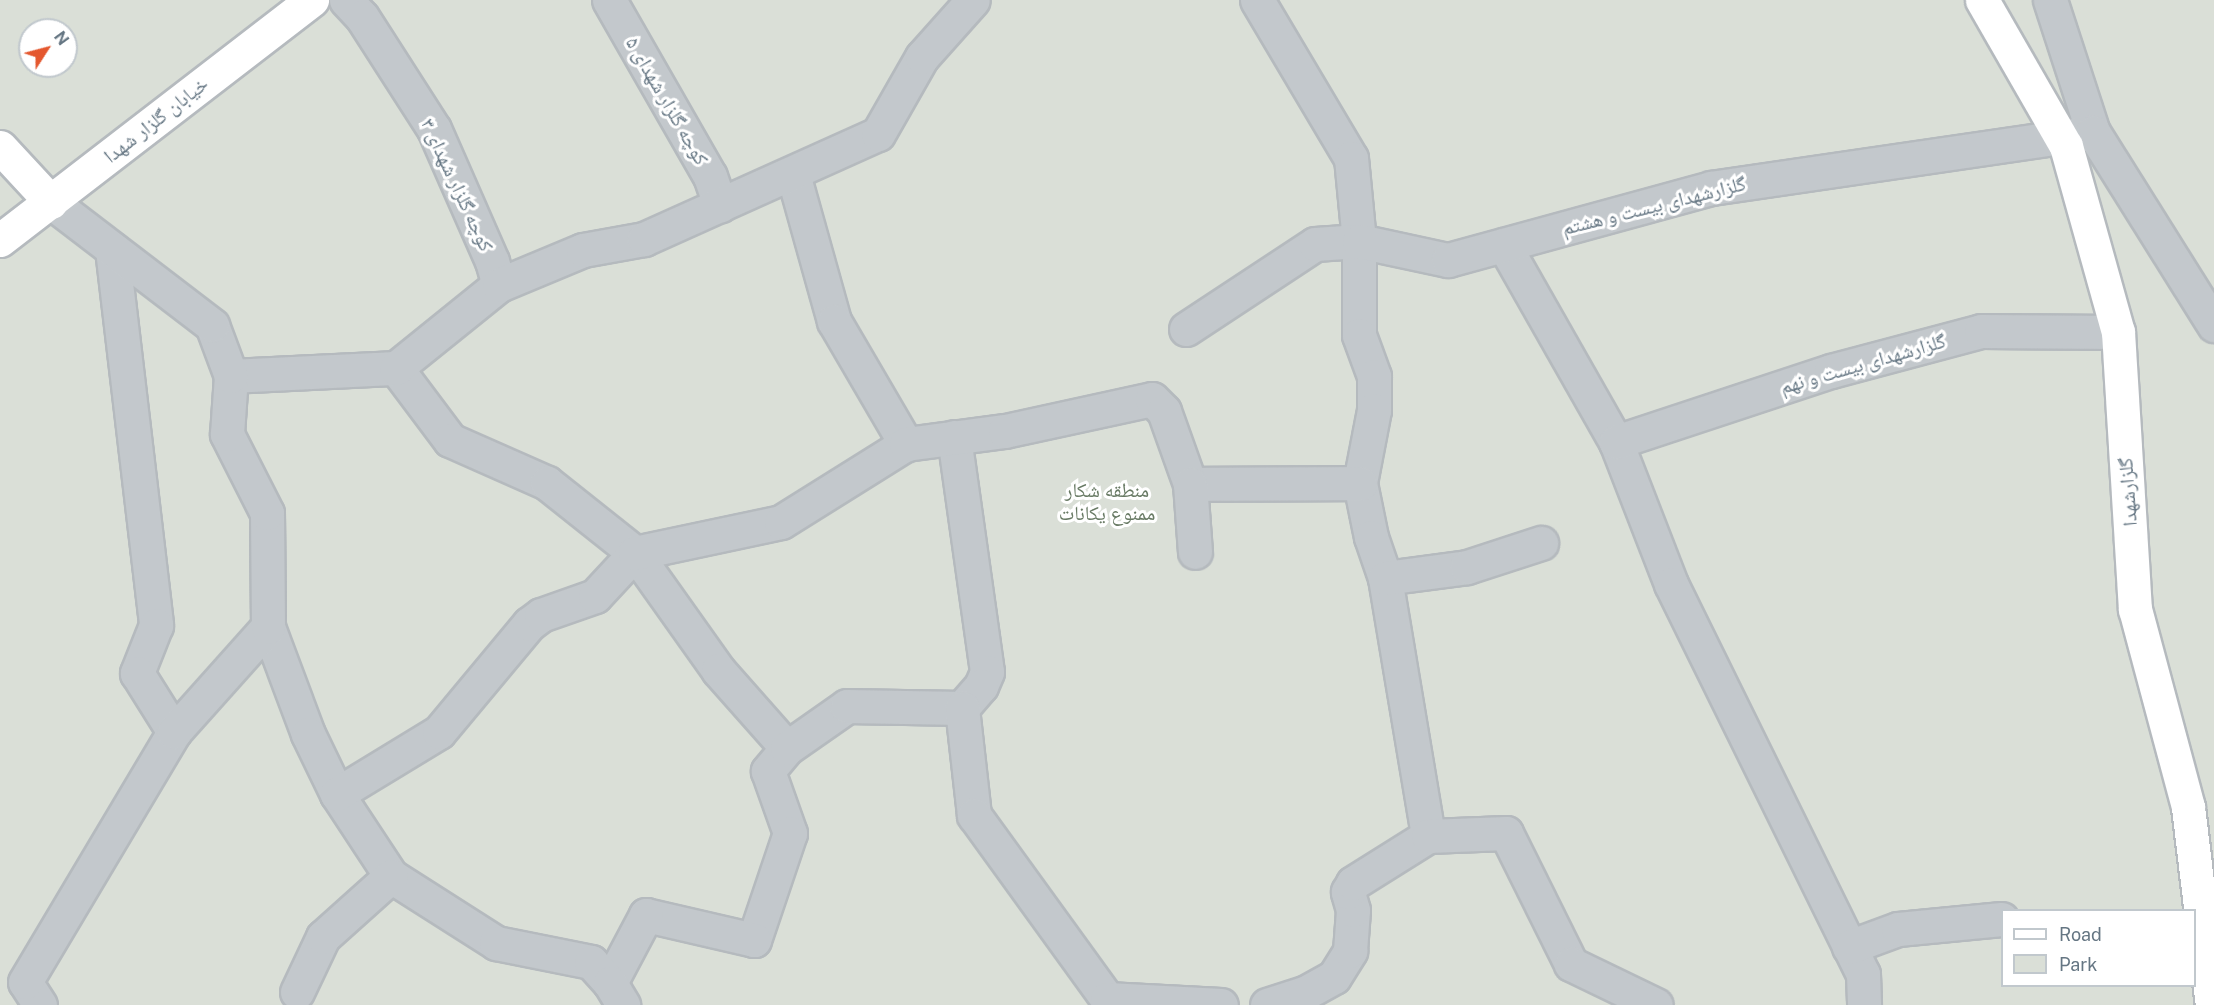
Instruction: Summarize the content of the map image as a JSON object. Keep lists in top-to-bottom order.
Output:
{
  "streets": {
    "main road": ["خیابان گلزار شهدا", "گلزارشهدا"],
    "street": [
      "کوچه گلزار شهدای ۵",
      "کوچه گلزار شهدای ۳",
      "گلزارشهدای بیست و هشتم",
      "گلزارشهدای بیست و نهم"
    ]
  },
  "crossings": [
    ["گلزارشهدای بیست و هشتم", "گلزارشهدا"],
    ["گلزارشهدای بیست و نهم", "گلزارشهدا"]
  ],
  "parks": ["منطقه شکار ممنوع یکانات"],
  "legend": ["Road", "Park"],
  "north": "top right"
}
